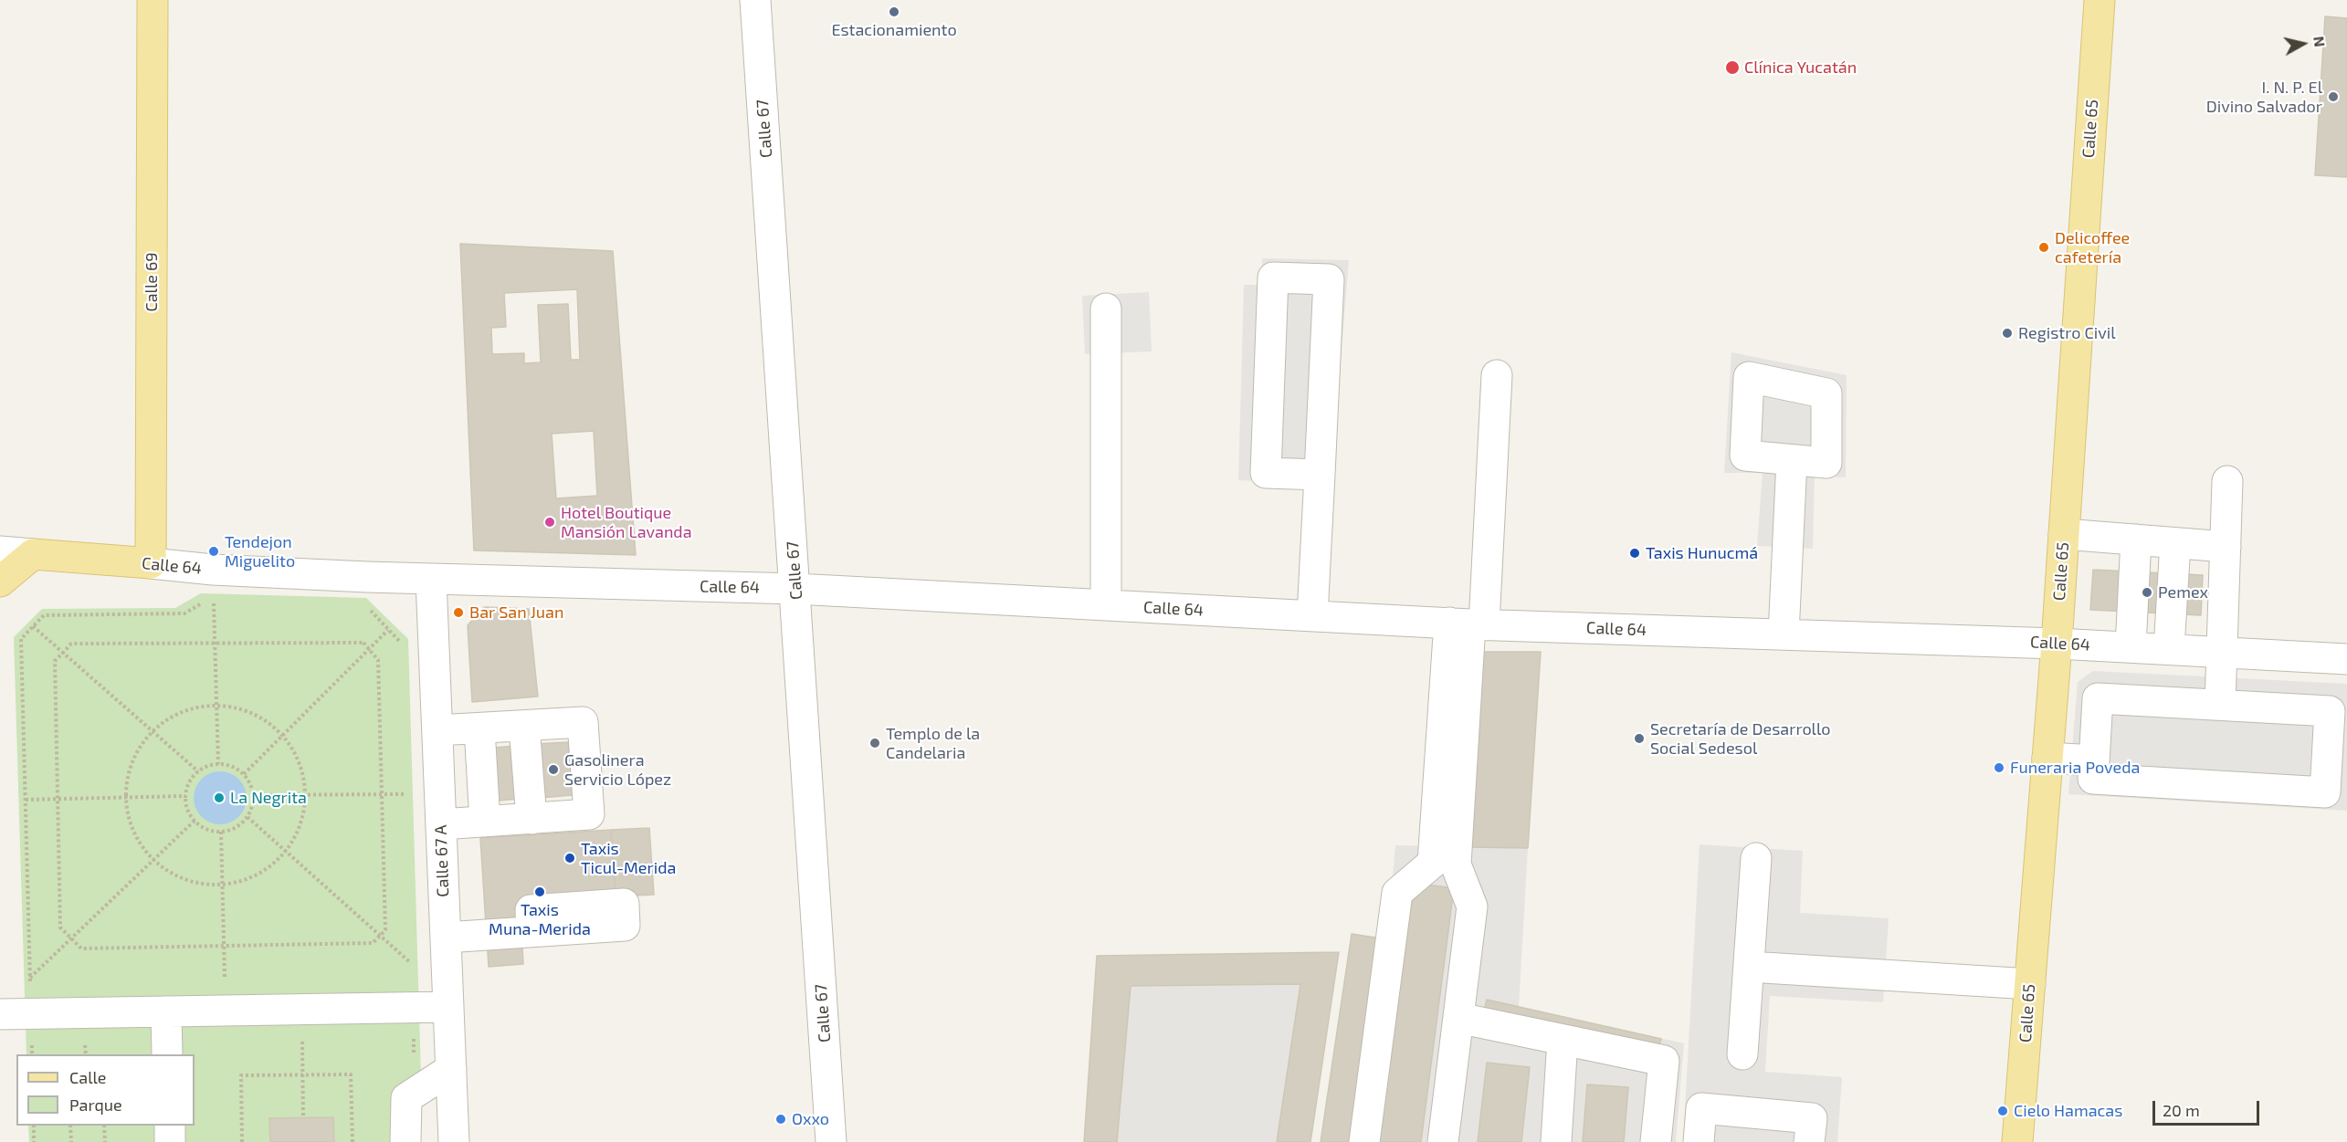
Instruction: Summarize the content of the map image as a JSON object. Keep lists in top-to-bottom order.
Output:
{
  "streets": {
    "main road": ["Calle 65", "Calle 69", "Calle 64"],
    "street": ["Calle 67", "Calle 67 A"]
  },
  "crossings": [
    ["Calle 67", "Calle 64"],
    ["Calle 65", "Calle 64"],
    ["Calle 69", "Calle 64"],
    ["Calle 64", "Calle 67 A"]
  ],
  "places": [
    "Estacionamiento",
    "Clínica Yucatán",
    "I. N. P. El Divino Salvador",
    "Delicoffee cafetería",
    "Registro Civil",
    "Hotel Boutique Mansión Lavanda",
    "Tendejon Miguelito",
    "Taxis Hunucmá",
    "Pemex",
    "Bar San Juan",
    "Secretaría de Desarrollo Social Sedesol",
    "Templo de la Candelaria",
    "Funeraria Poveda",
    "Gasolinera Servicio López",
    "La Negrita",
    "Taxis Ticul-Merida",
    "Taxis Muna-Merida",
    "Cielo Hamacas",
    "Oxxo"
  ],
  "legend": ["Calle", "Parque"],
  "scale_bar": "20 m",
  "north": "right"
}
